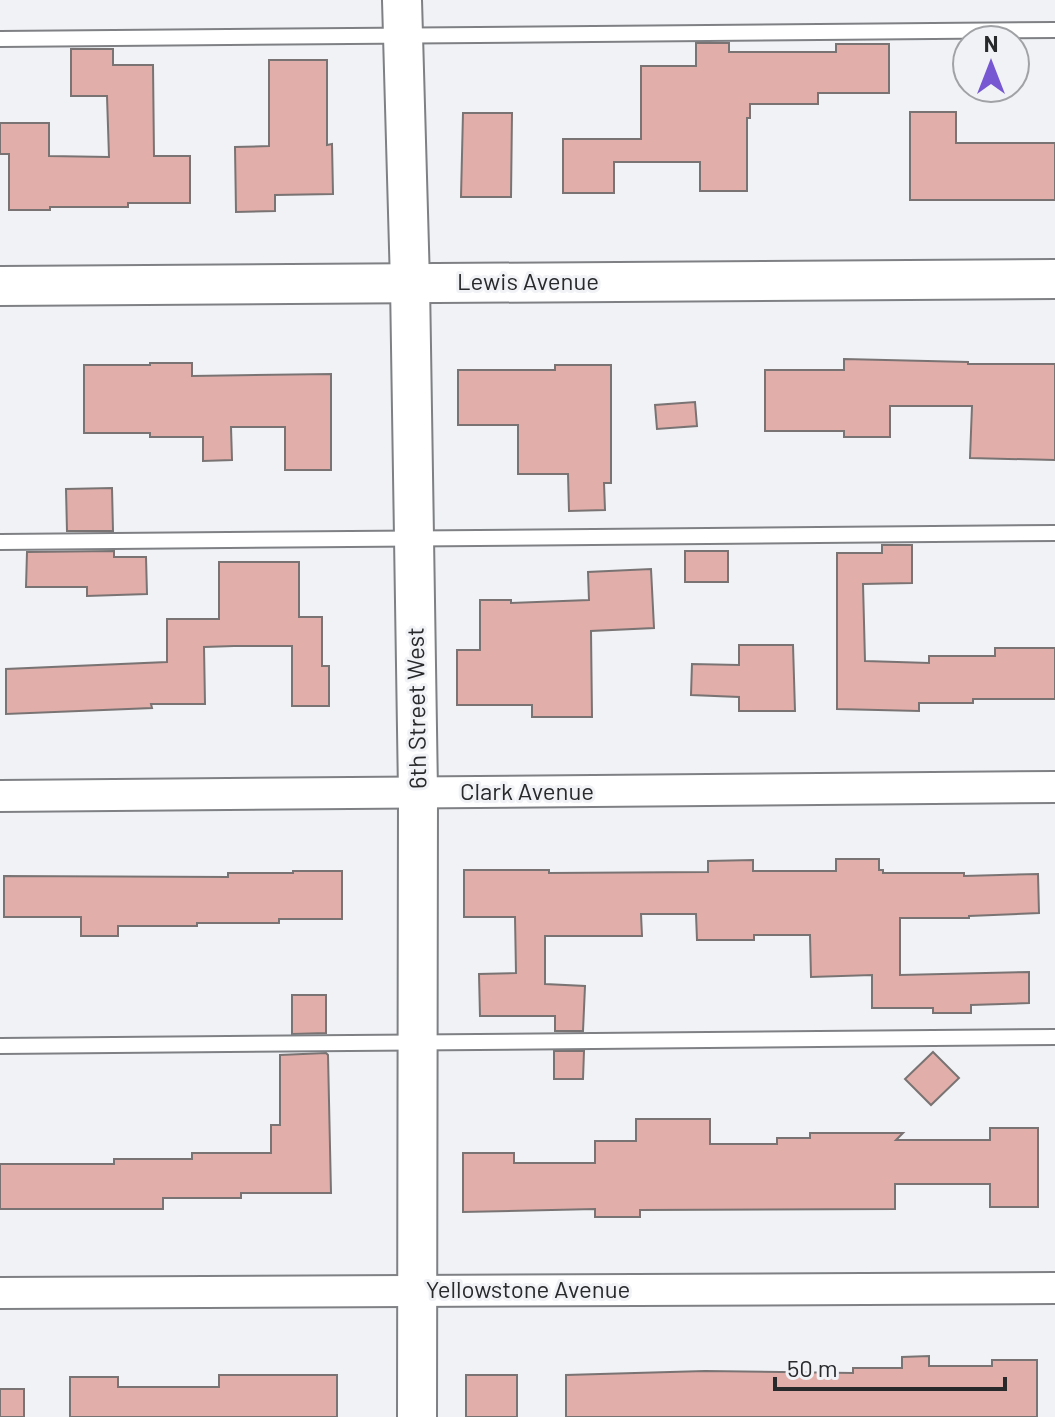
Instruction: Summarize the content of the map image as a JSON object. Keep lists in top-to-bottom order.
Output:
{
  "streets": {
    "street": [
      "Lewis Avenue",
      "6th Street West",
      "Clark Avenue",
      "Yellowstone Avenue"
    ]
  },
  "crossings": [
    ["Lewis Avenue", "6th Street West"],
    ["6th Street West", "Clark Avenue"],
    ["6th Street West", "Yellowstone Avenue"]
  ],
  "scale_bar": "50 m",
  "north": "top"
}
